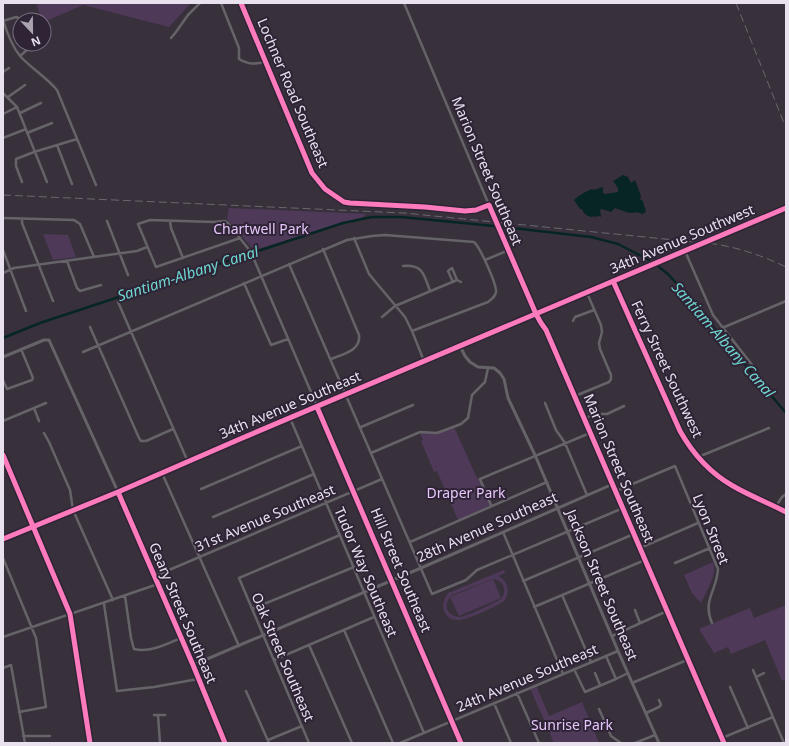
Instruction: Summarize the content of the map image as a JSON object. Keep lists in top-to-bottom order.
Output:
{
  "streets": {
    "main road": ["34th Avenue Southwest", "34th Avenue Southeast", "Geary Street Southeast"],
    "street": [
      "Lochner Road Southeast",
      "Marion Street Southeast",
      "Ferry Street Southwest",
      "31st Avenue Southeast",
      "28th Avenue Southeast",
      "Lyon Street",
      "Hill Street Southeast",
      "Tudor Way Southeast",
      "Jackson Street Southeast",
      "Oak Street Southeast",
      "24th Avenue Southeast"
    ]
  },
  "crossings": [
    ["Lochner Road Southeast", "Marion Street Southeast"],
    ["Marion Street Southeast", "34th Avenue Southeast"],
    ["Marion Street Southeast", "28th Avenue Southeast"],
    ["Marion Street Southeast", "Lyon Street"],
    ["Marion Street Southeast", "24th Avenue Southeast"],
    ["34th Avenue Southwest", "Ferry Street Southwest"],
    ["34th Avenue Southwest", "34th Avenue Southeast"],
    ["34th Avenue Southeast", "Hill Street Southeast"],
    ["34th Avenue Southeast", "Tudor Way Southeast"],
    ["34th Avenue Southeast", "Jackson Street Southeast"],
    ["34th Avenue Southeast", "Geary Street Southeast"],
    ["31st Avenue Southeast", "Hill Street Southeast"],
    ["31st Avenue Southeast", "Tudor Way Southeast"],
    ["31st Avenue Southeast", "Geary Street Southeast"],
    ["28th Avenue Southeast", "Hill Street Southeast"],
    ["28th Avenue Southeast", "Tudor Way Southeast"],
    ["28th Avenue Southeast", "Jackson Street Southeast"],
    ["28th Avenue Southeast", "Geary Street Southeast"],
    ["28th Avenue Southeast", "Oak Street Southeast"],
    ["Hill Street Southeast", "24th Avenue Southeast"],
    ["Tudor Way Southeast", "Oak Street Southeast"],
    ["Tudor Way Southeast", "24th Avenue Southeast"],
    ["Jackson Street Southeast", "24th Avenue Southeast"]
  ],
  "water": ["Santiam-Albany Canal"],
  "parks": ["Chartwell Park", "Draper Park", "Sunrise Park"],
  "north": "bottom"
}
